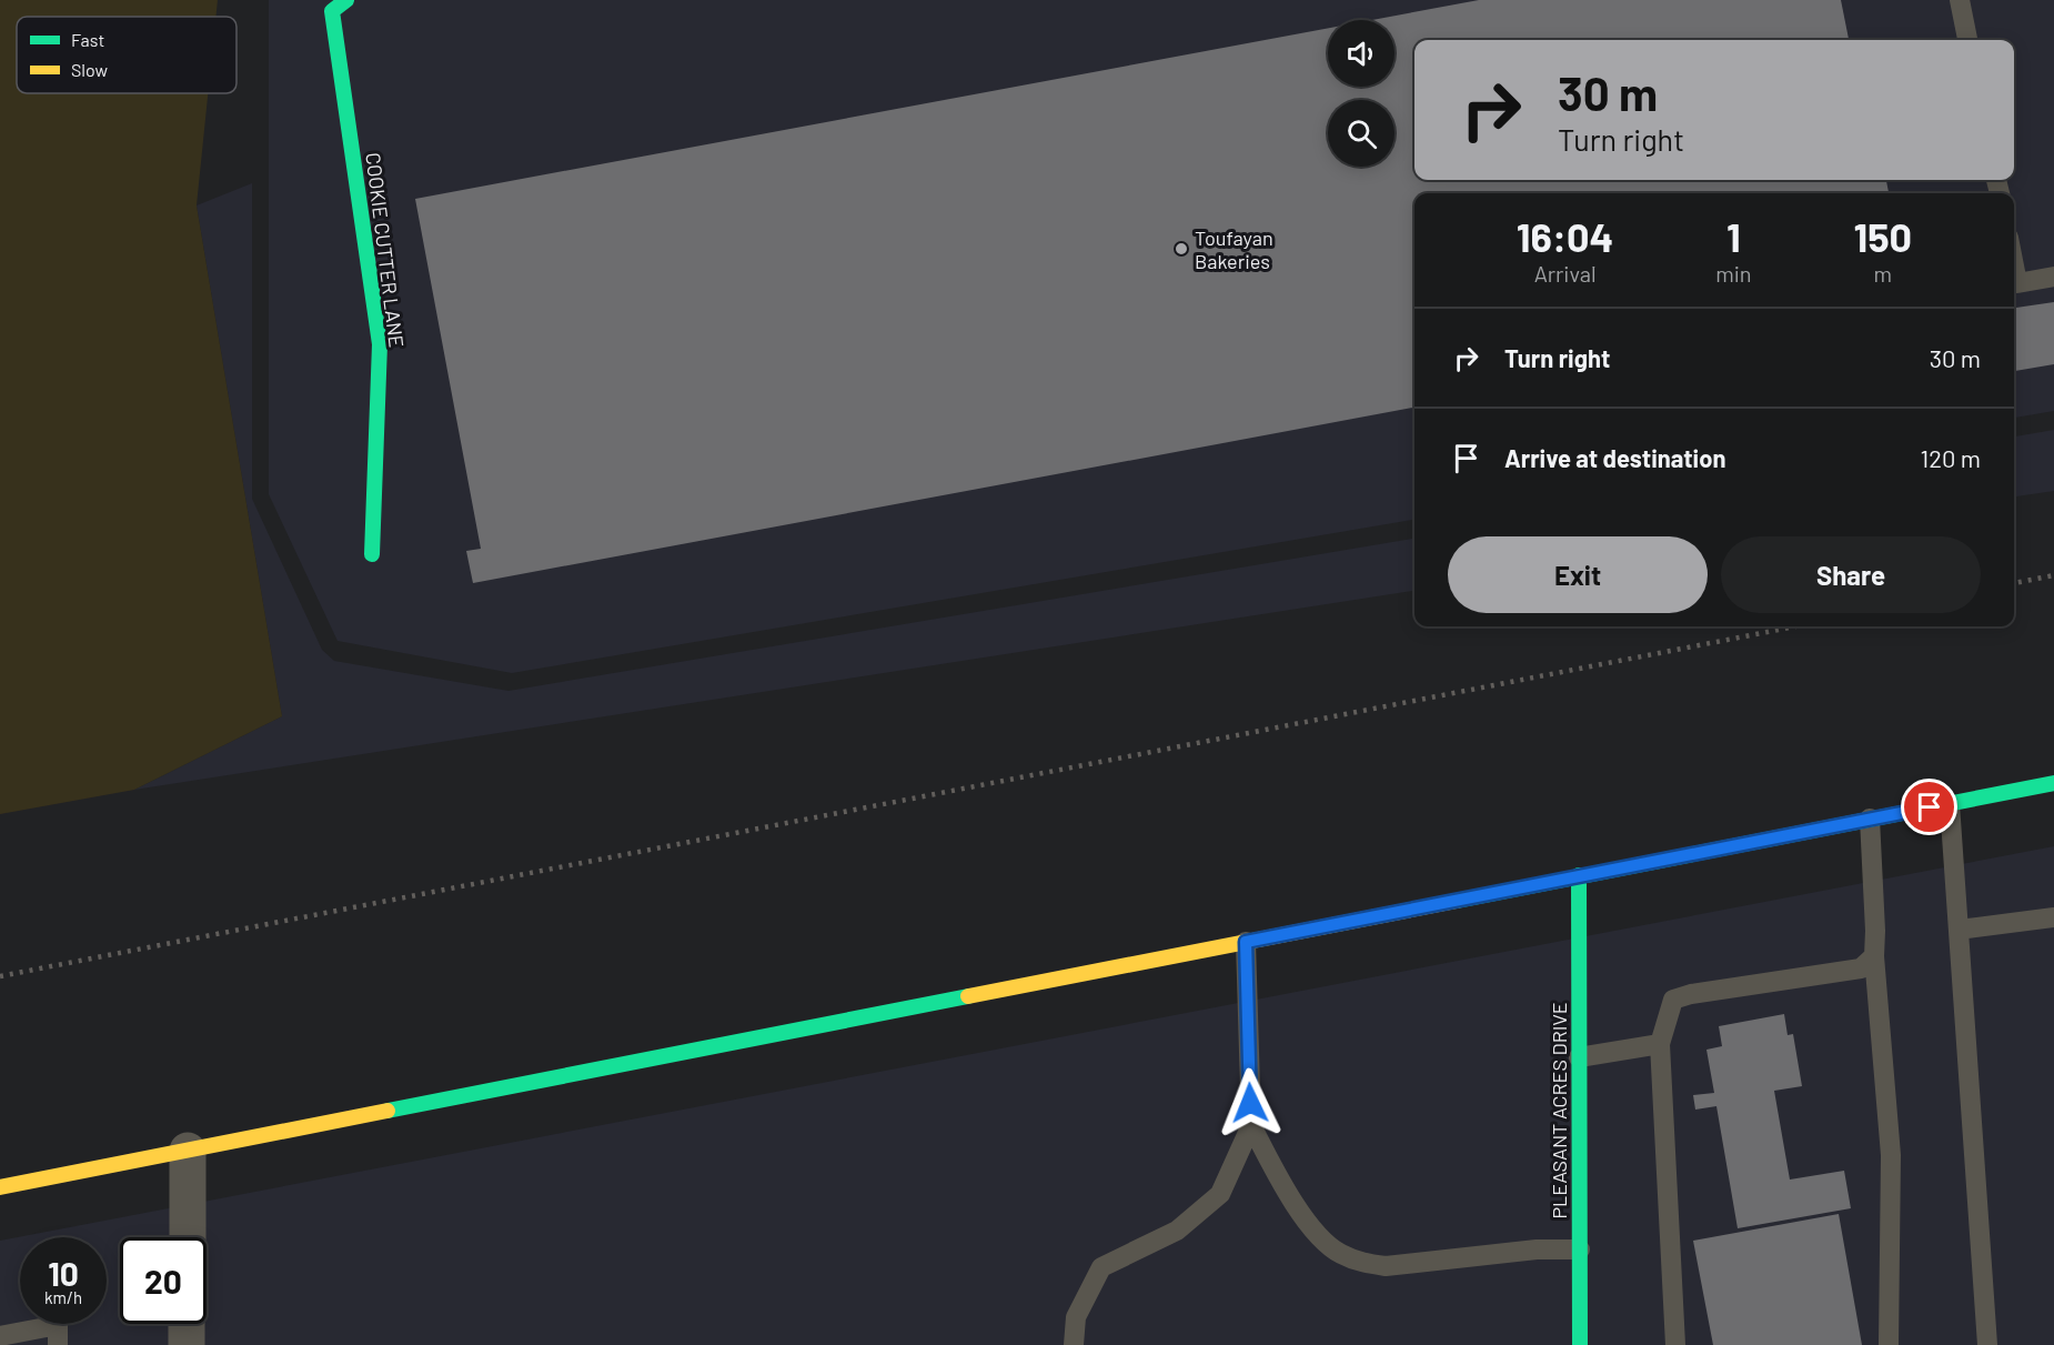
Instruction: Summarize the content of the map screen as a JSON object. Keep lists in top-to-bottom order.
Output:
{
  "streets": {
    "main road": ["COOKIE CUTTER LANE", "PLEASANT ACRES DRIVE"]
  },
  "places": ["Toufayan Bakeries"],
  "legend": ["Fast", "Slow"],
  "page": {
    "turn": ["30 m", "Turn right"],
    "eta": [
      "16:04",
      "Arrival",
      "1",
      "min",
      "150",
      "m"
    ],
    "list": [
      {
        "name": "Turn right",
        "value": "30 m"
      },
      {
        "name": "Arrive at destination",
        "value": "120 m"
      }
    ],
    "buttons": ["Exit", "Share"],
    "speed": "10 km/h",
    "limit": "20"
  }
}
